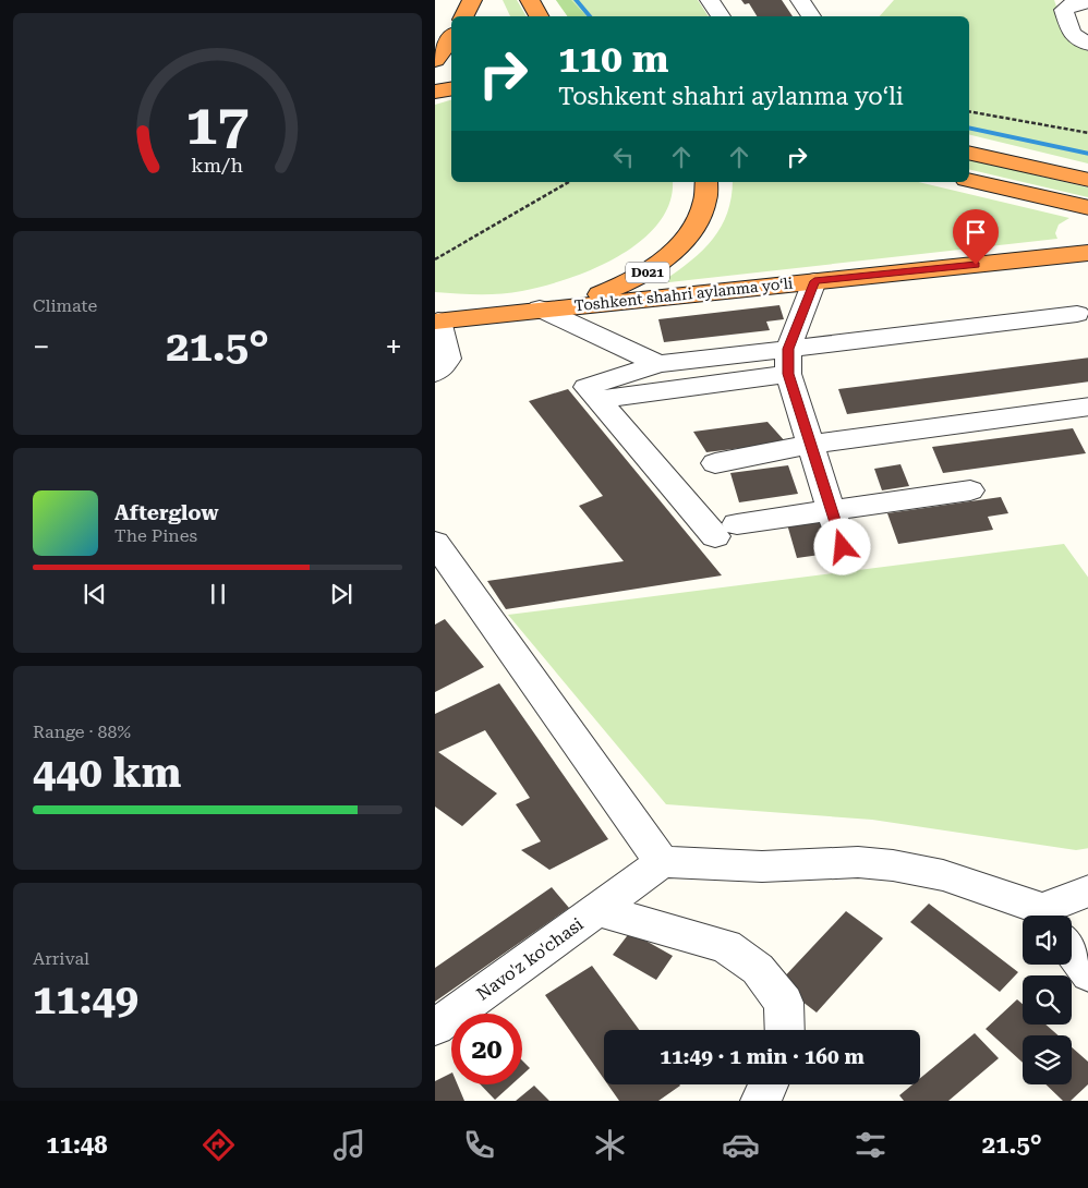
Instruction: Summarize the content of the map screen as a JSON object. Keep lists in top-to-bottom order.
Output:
{
  "streets": {
    "highway": ["D021", "Toshkent shahri aylanma yoʻli"],
    "street": ["Navo'z ko'chasi"]
  },
  "page": {
    "turn": ["110 m", "Toshkent shahri aylanma yoʻli"],
    "tile": [
      "Climate",
      ["Range · 88%", "440 km"],
      ["Arrival", "11:49"]
    ],
    "heat": ["−", "21.5°", "+"],
    "song": ["Afterglow", "The Pines"],
    "limit": "20",
    "trip": "11:49 · 1 min · 160 m",
    "tabs": ["11:48", "21.5°"],
    "gauge": ["17", "km/h"]
  }
}
